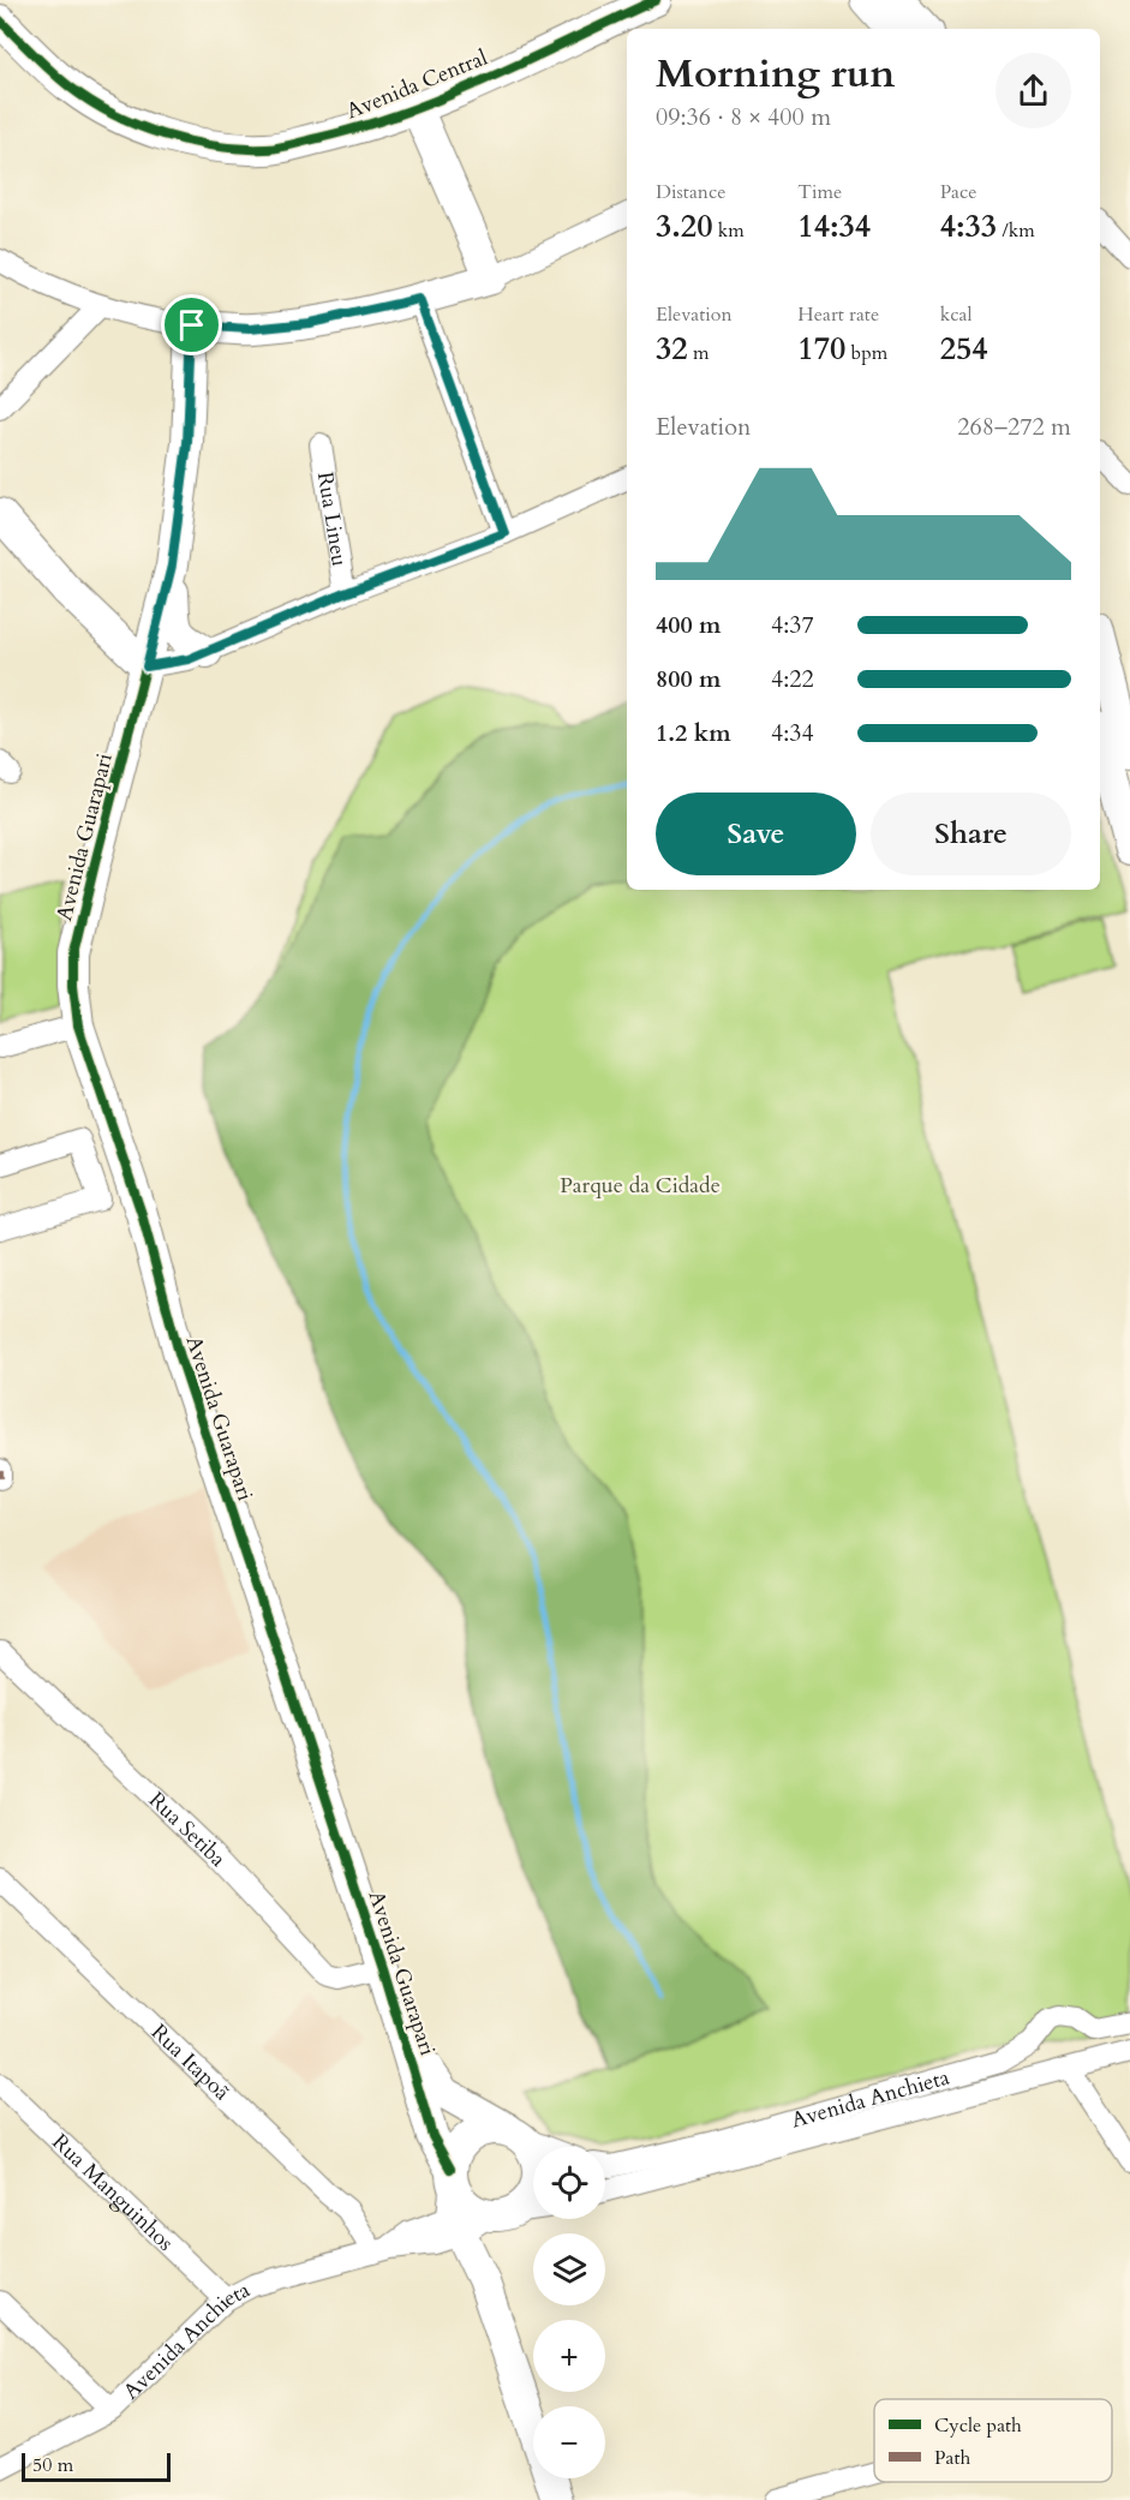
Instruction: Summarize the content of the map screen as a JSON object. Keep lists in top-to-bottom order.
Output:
{
  "streets": {
    "street": [
      "Avenida Central",
      "Rua Lineu",
      "Avenida Guarapari",
      "Rua Setiba",
      "Rua Itapoã",
      "Avenida Anchieta",
      "Rua Manguinhos"
    ]
  },
  "crossings": [
    ["Avenida Guarapari", "Rua Setiba"],
    ["Avenida Guarapari", "Avenida Anchieta"],
    ["Rua Itapoã", "Avenida Anchieta"],
    ["Avenida Anchieta", "Rua Manguinhos"]
  ],
  "parks": ["Parque da Cidade"],
  "legend": ["Cycle path", "Path"],
  "scale_bar": "50 m",
  "page": {
    "heading": ["Morning run", "09:36 · 8 × 400 m"],
    "stats": [
      ["Distance", "3.20 km"],
      ["Time", "14:34"],
      ["Pace", "4:33 /km"],
      ["Elevation", "32 m"],
      ["Heart rate", "170 bpm"],
      ["kcal", "254"]
    ],
    "chart": ["Elevation", "268–272 m"],
    "list": [
      {
        "name": "400 m",
        "note": "4:37"
      },
      {
        "name": "800 m",
        "note": "4:22"
      },
      {
        "name": "1.2 km",
        "note": "4:34"
      }
    ],
    "buttons": ["Save", "Share"],
    "map_buttons": ["+", "−"],
    "scale": "50 m"
  }
}
